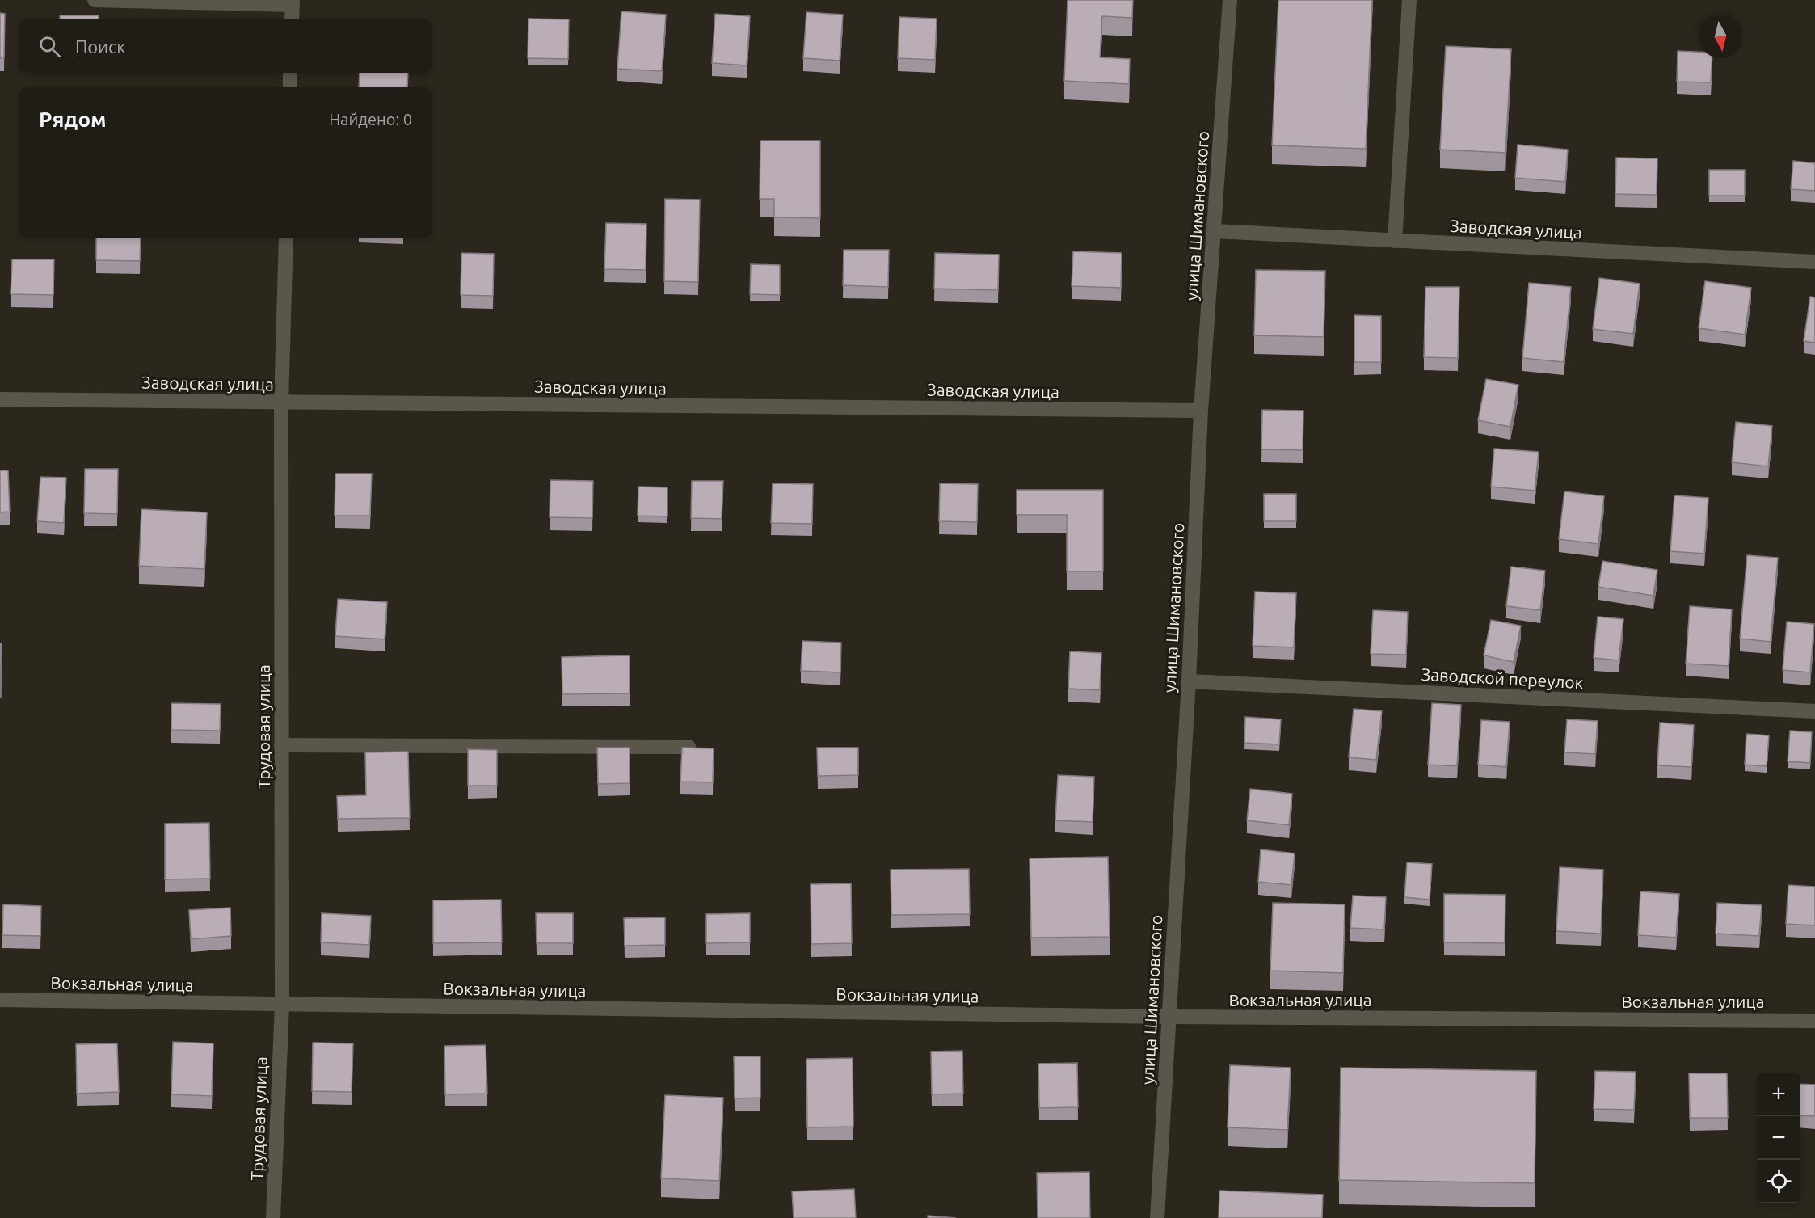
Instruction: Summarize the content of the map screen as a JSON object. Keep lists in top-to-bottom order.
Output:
{
  "streets": {
    "street": [
      "улица Шимановского",
      "Заводская улица",
      "Заводской переулок",
      "Трудовая улица",
      "Вокзальная улица"
    ]
  },
  "crossings": [
    ["улица Шимановского", "Заводская улица"],
    ["улица Шимановского", "Заводской переулок"],
    ["улица Шимановского", "Вокзальная улица"],
    ["Заводская улица", "Трудовая улица"],
    ["Трудовая улица", "Вокзальная улица"]
  ],
  "north": "bottom",
  "page": {
    "search": "Поиск",
    "heading": ["Рядом", "Найдено: 0"],
    "map_buttons": ["+", "−"]
  }
}
